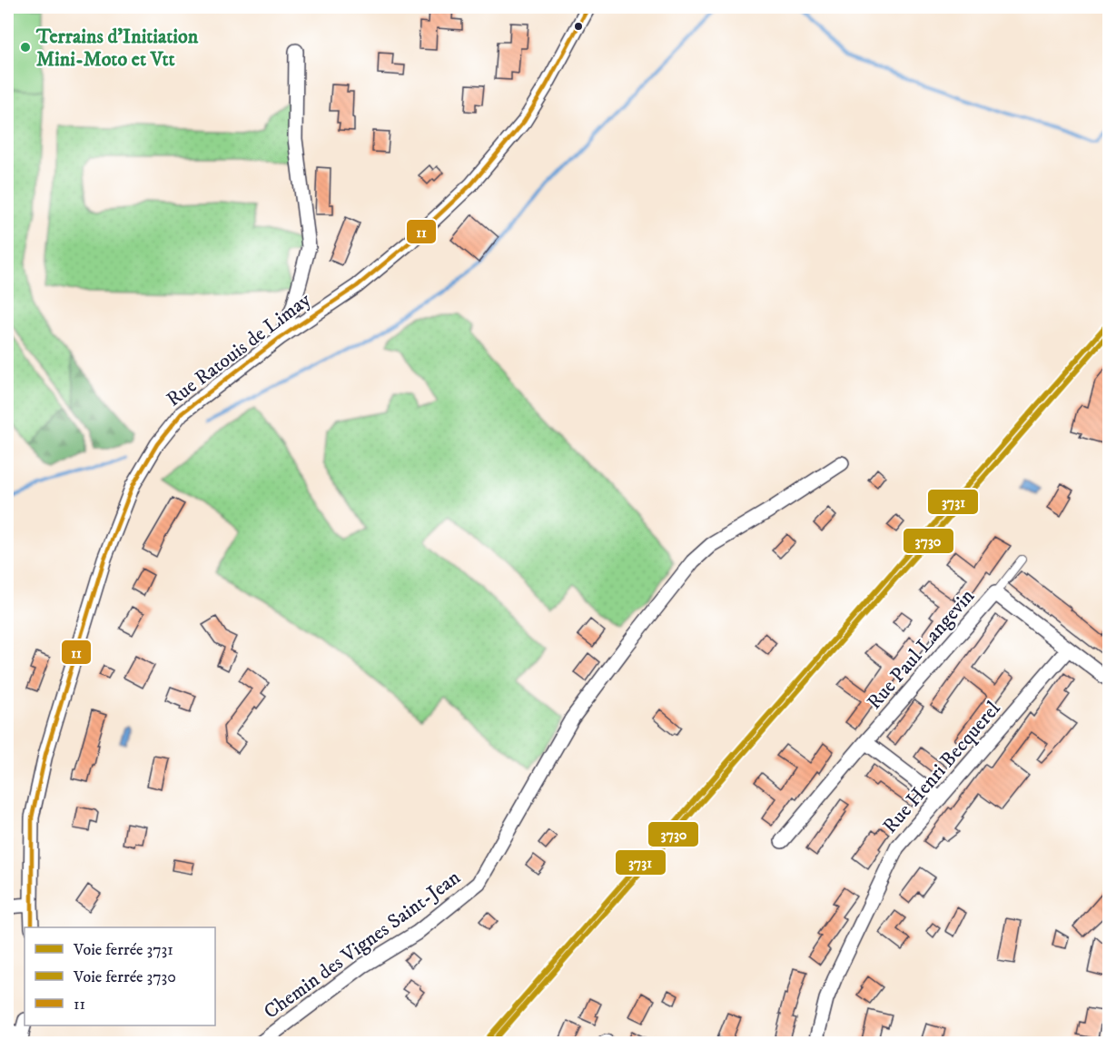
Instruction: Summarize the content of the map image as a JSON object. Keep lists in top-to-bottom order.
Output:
{
  "streets": {
    "street": [
      "Rue Ratouis de Limay",
      "Rue Paul Langevin",
      "Rue Henri Becquerel",
      "Chemin des Vignes Saint-Jean"
    ]
  },
  "crossings": [
    ["Rue Paul Langevin", "Rue Henri Becquerel"]
  ],
  "places": ["Terrains d'Initiation Mini-Moto et Vtt"],
  "lines": ["transit line 11", "rail line 3731", "rail line 3730"],
  "legend": ["Voie ferrée 3731", "Voie ferrée 3730", "11"]
}
